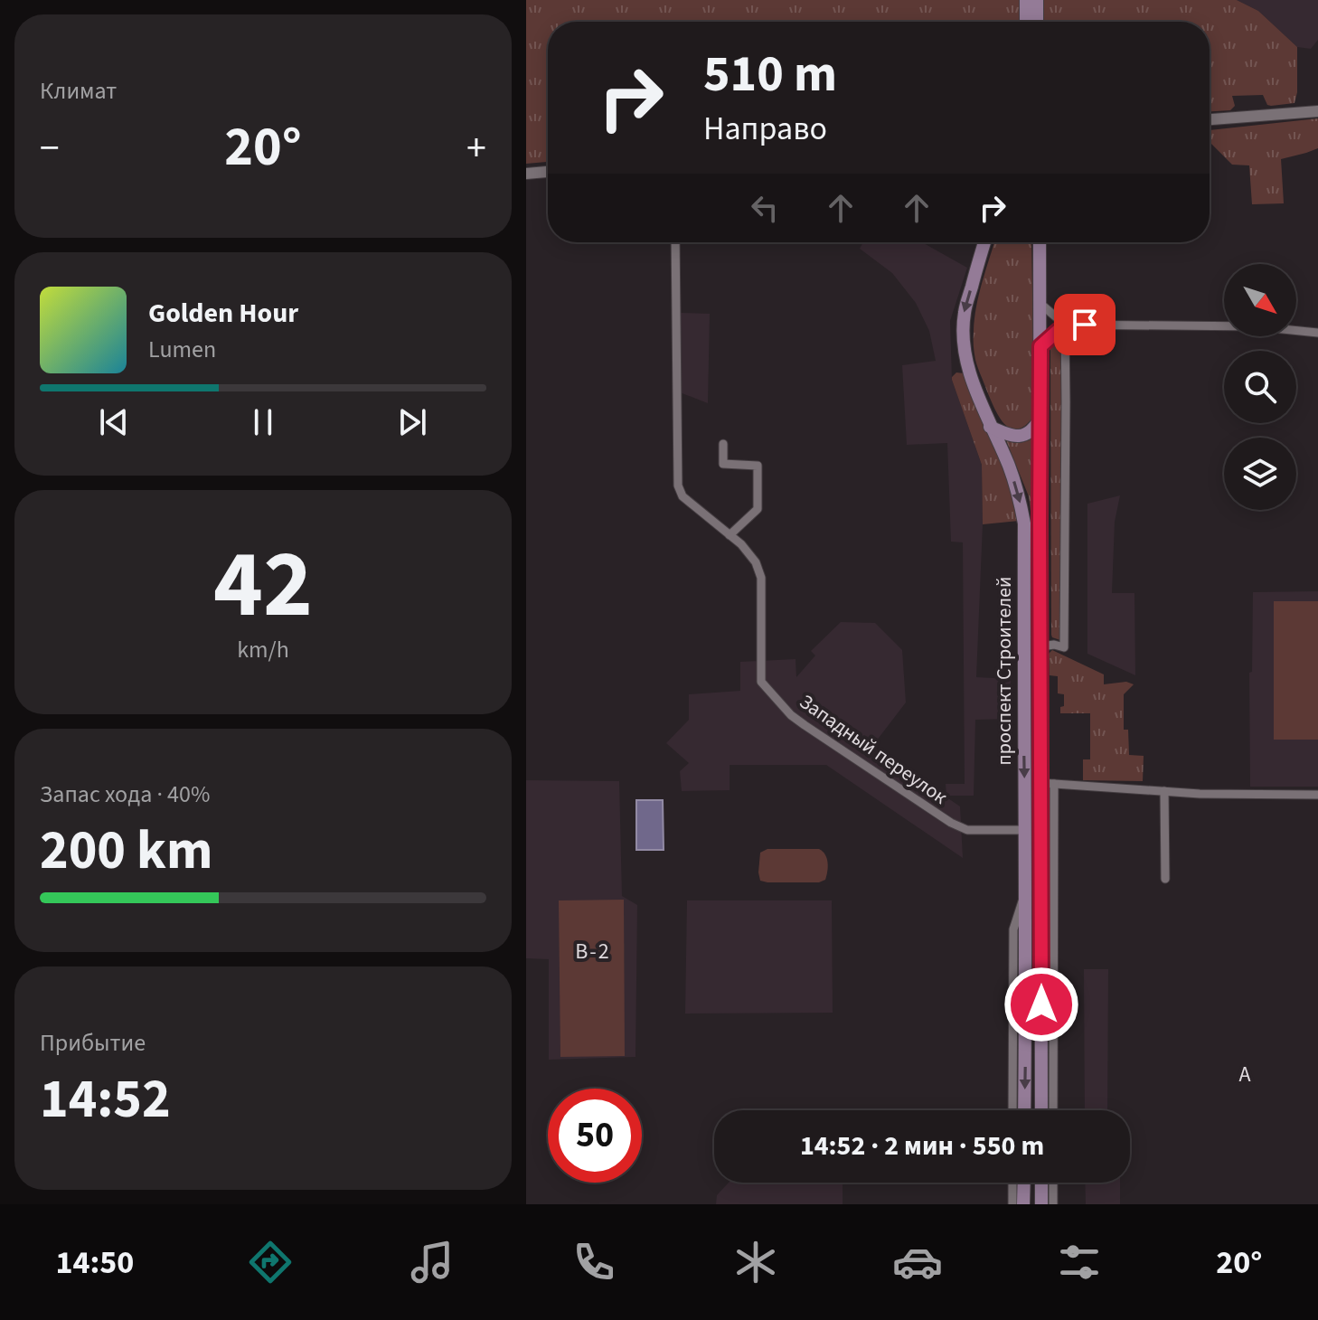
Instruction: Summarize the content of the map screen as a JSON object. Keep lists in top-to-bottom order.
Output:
{
  "streets": {
    "main road": ["проспект Строителей"],
    "street": ["Западный переулок"]
  },
  "crossings": [
    ["проспект Строителей", "Западный переулок"]
  ],
  "districts": ["В-2", "А"],
  "north": "bottom right",
  "page": {
    "tile": [
      "Климат",
      ["42", "km/h"],
      ["Запас хода · 40%", "200 km"],
      ["Прибытие", "14:52"]
    ],
    "turn": ["510 m", "Направо"],
    "heat": ["−", "20°", "+"],
    "song": ["Golden Hour", "Lumen"],
    "limit": "50",
    "trip": "14:52 · 2 мин · 550 m",
    "tabs": ["14:50", "20°"]
  }
}
